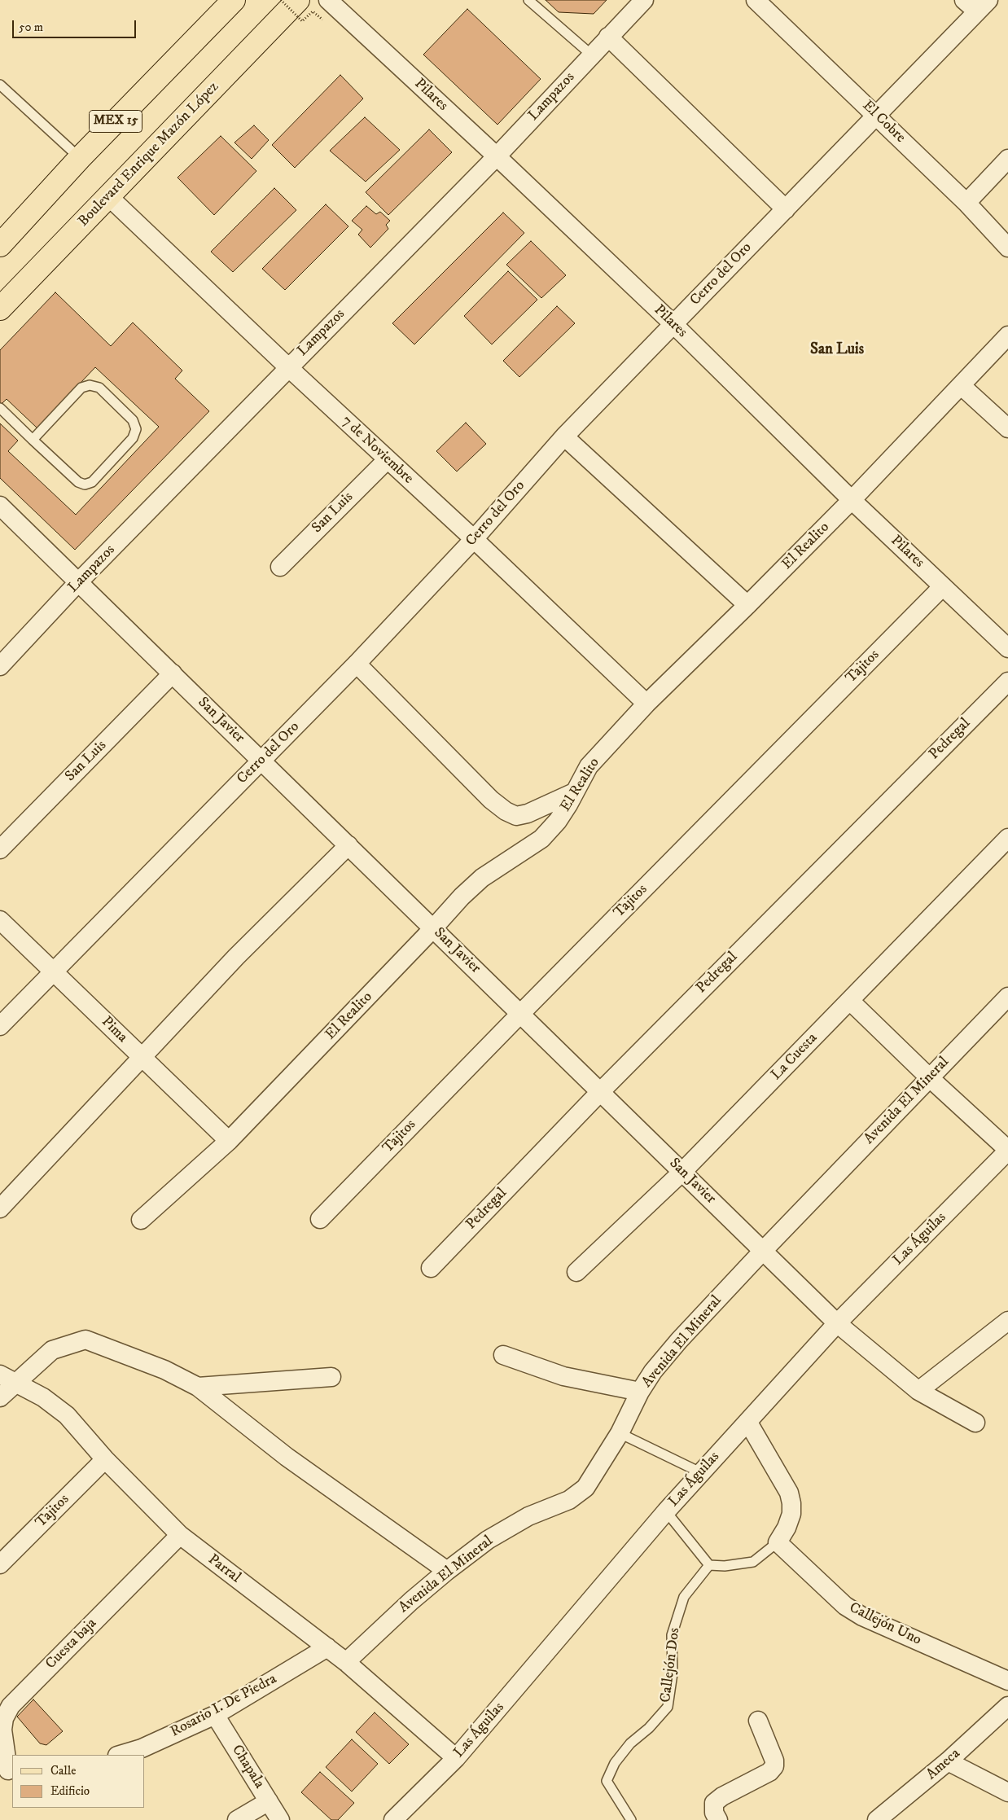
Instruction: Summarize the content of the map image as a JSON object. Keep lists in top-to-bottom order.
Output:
{
  "streets": {
    "main road": ["MEX 15", "Boulevard Enrique Mazón López"],
    "street": [
      "Pilares",
      "Lampazos",
      "El Cobre",
      "Cerro del Oro",
      "7 de Noviembre",
      "San Luis",
      "El Realito",
      "Tajitos",
      "San Javier",
      "Pedregal",
      "Pima",
      "La Cuesta",
      "Avenida El Mineral",
      "Las Águilas",
      "Parral",
      "Callejón Uno",
      "Cuesta baja",
      "Rosario I. De Piedra",
      "Ameca",
      "Chapala"
    ],
    "lane": ["Callejón Dos"]
  },
  "crossings": [
    ["Pilares", "Lampazos"],
    ["Pilares", "Cerro del Oro"],
    ["Pilares", "El Realito"],
    ["Pilares", "Tajitos"],
    ["Lampazos", "7 de Noviembre"],
    ["Lampazos", "San Javier"],
    ["El Cobre", "Cerro del Oro"],
    ["Boulevard Enrique Mazón López", "7 de Noviembre"],
    ["Cerro del Oro", "7 de Noviembre"],
    ["Cerro del Oro", "San Javier"],
    ["Cerro del Oro", "Pima"],
    ["7 de Noviembre", "San Luis"],
    ["7 de Noviembre", "El Realito"],
    ["San Luis", "San Javier"],
    ["El Realito", "San Javier"],
    ["El Realito", "Pima"],
    ["Tajitos", "San Javier"],
    ["Tajitos", "Parral"],
    ["San Javier", "Pedregal"],
    ["San Javier", "La Cuesta"],
    ["San Javier", "Avenida El Mineral"],
    ["San Javier", "Las Águilas"],
    ["Avenida El Mineral", "Parral"],
    ["Las Águilas", "Parral"],
    ["Parral", "Cuesta baja"],
    ["Parral", "Rosario I. De Piedra"],
    ["Rosario I. De Piedra", "Chapala"]
  ],
  "districts": ["San Luis"],
  "legend": ["Calle", "Edificio"],
  "scale_bar": "50 m"
}
